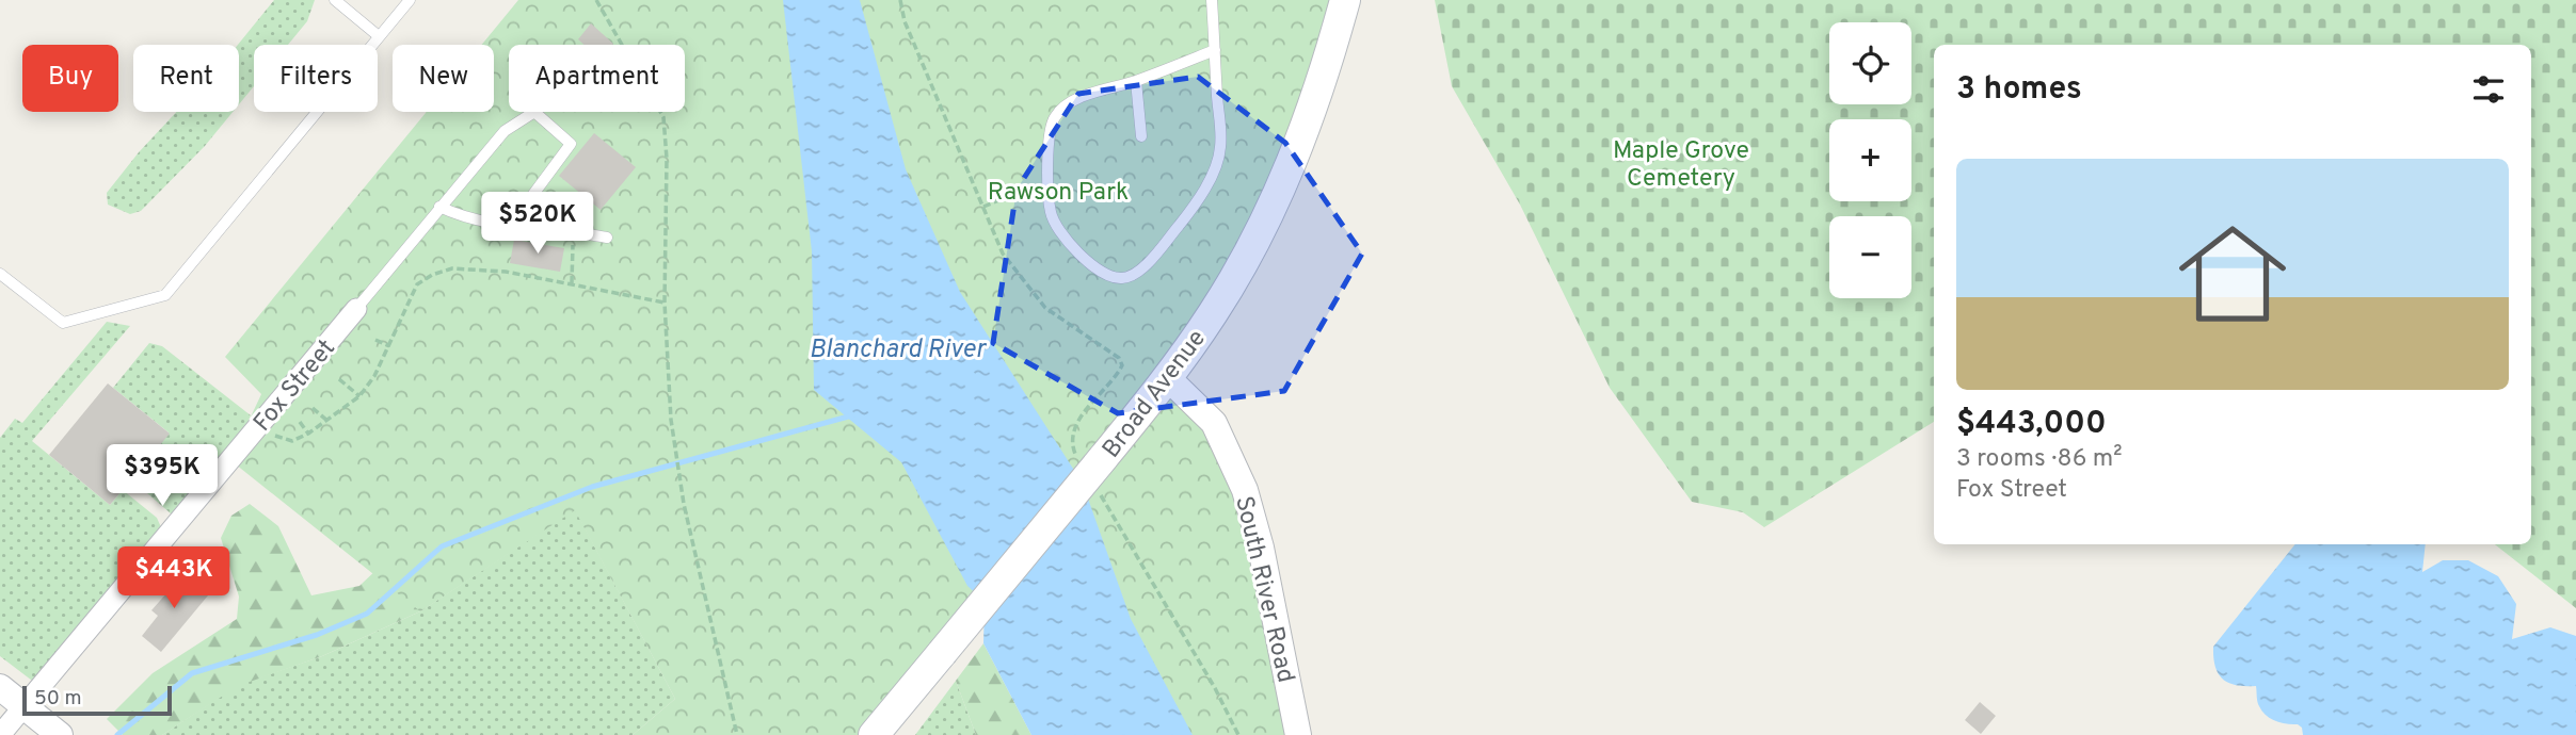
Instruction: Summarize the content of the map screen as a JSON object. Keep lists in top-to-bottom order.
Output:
{
  "streets": {
    "main road": ["Broad Avenue"],
    "street": ["Fox Street", "South River Road"]
  },
  "crossings": [
    ["Broad Avenue", "South River Road"]
  ],
  "water": ["Blanchard River"],
  "parks": ["Maple Grove Cemetery", "Rawson Park"],
  "scale_bar": "50 m",
  "page": {
    "map_buttons": ["+", "−"],
    "chip": [
      "Buy",
      "Rent",
      "Filters",
      "New",
      "Apartment"
    ],
    "heading": "3 homes",
    "list": [
      {
        "name": "$443,000",
        "note": "3 rooms · 86 m² · Fox Street"
      }
    ],
    "price": ["$520K", "$395K", "$443K"],
    "scale": "50 m"
  }
}
